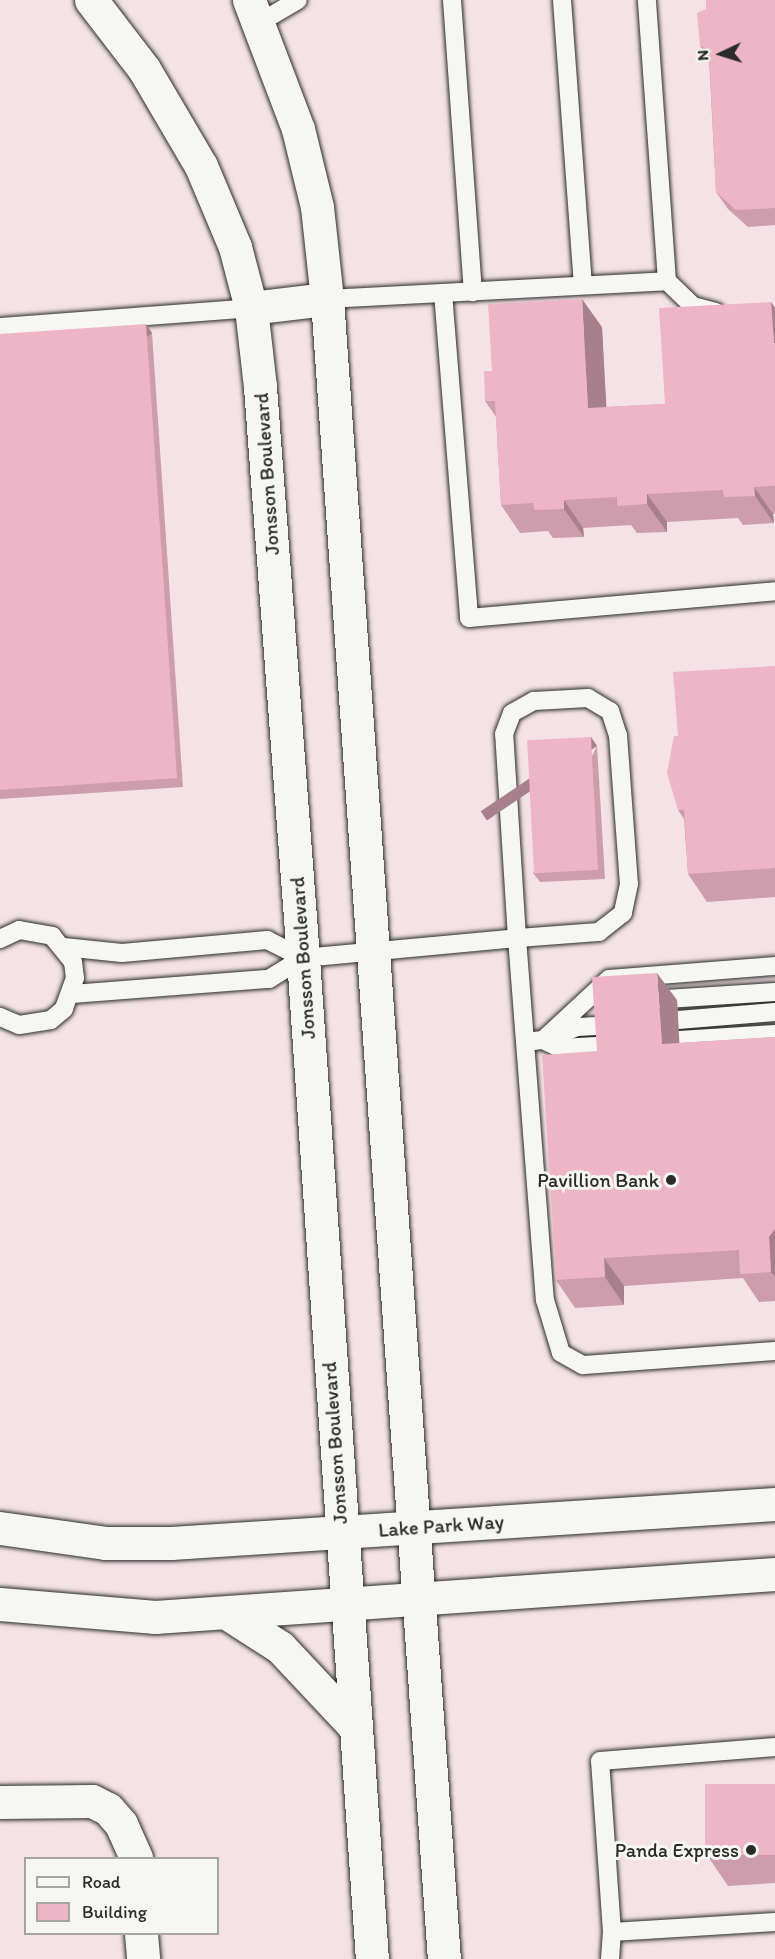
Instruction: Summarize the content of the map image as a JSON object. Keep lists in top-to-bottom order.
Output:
{
  "streets": {
    "street": ["Jonsson Boulevard", "Lake Park Way"]
  },
  "crossings": [
    ["Jonsson Boulevard", "Lake Park Way"]
  ],
  "places": ["Pavillion Bank", "Panda Express"],
  "legend": ["Road", "Building"],
  "north": "left"
}
